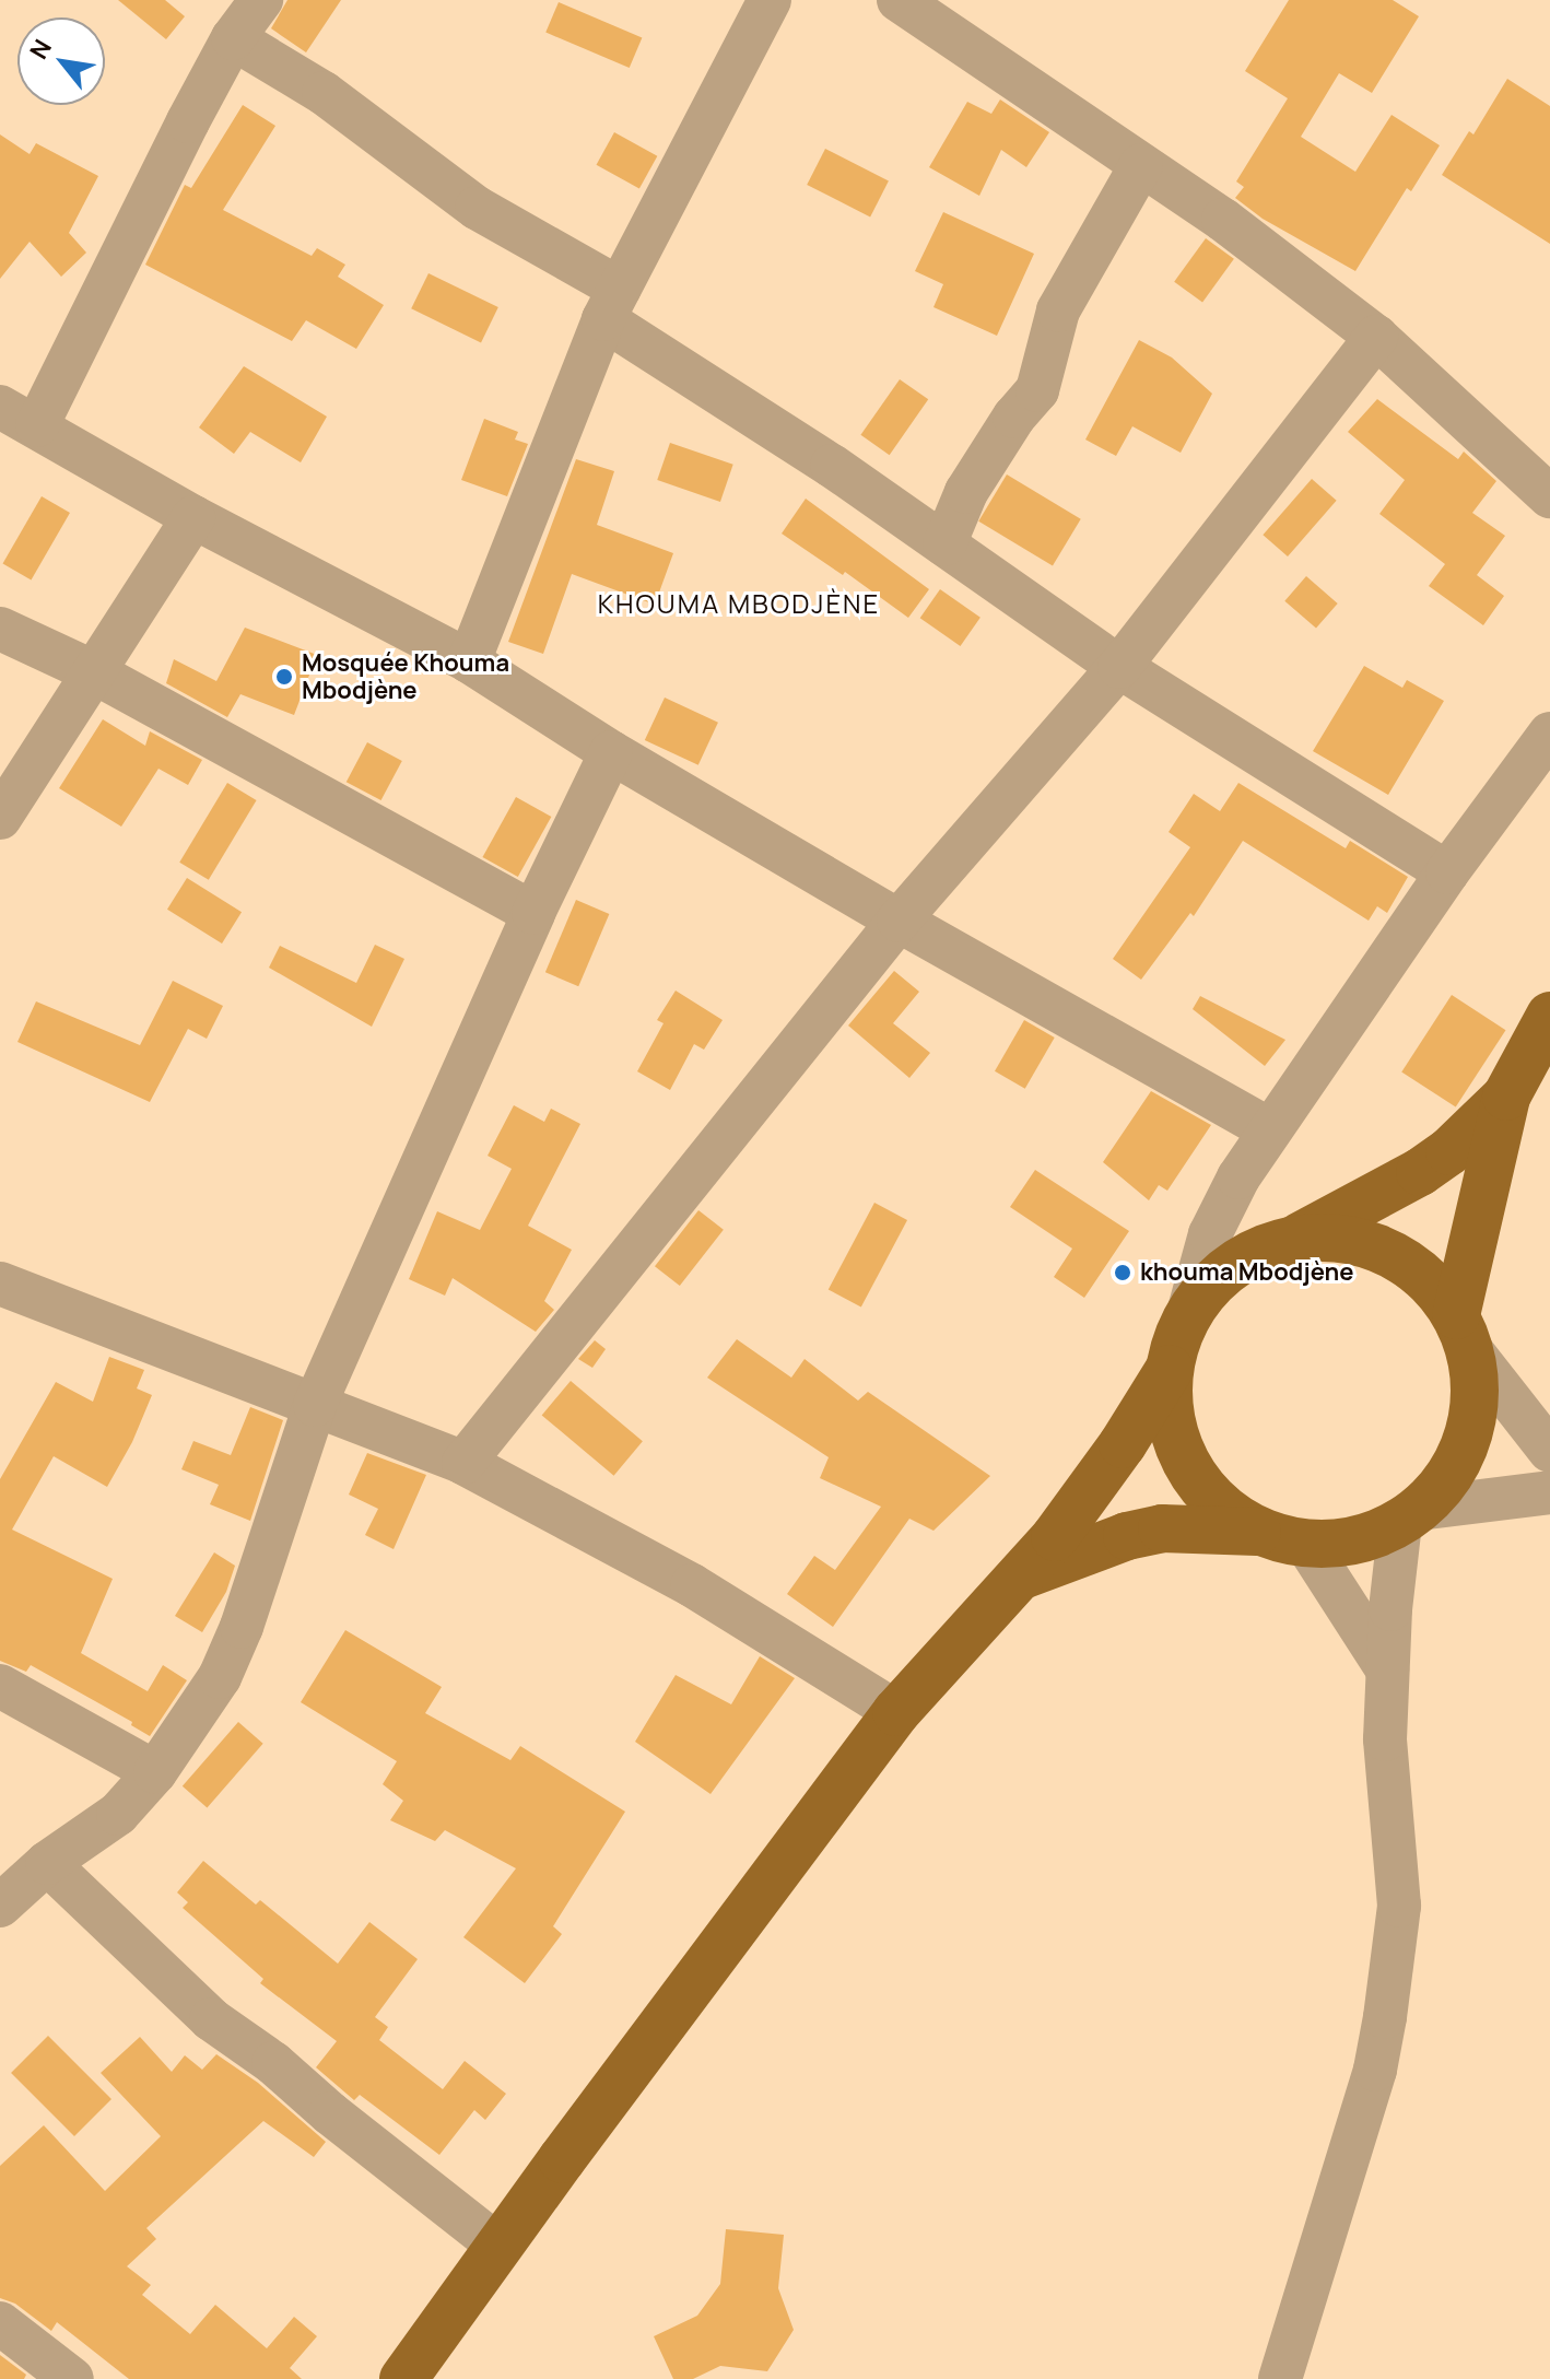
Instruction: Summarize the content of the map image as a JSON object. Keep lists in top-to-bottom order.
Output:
{
  "districts": ["KHOUMA MBODJÈNE"],
  "places": ["Mosquée Khouma Mbodjène", "khouma Mbodjène"],
  "north": "top left"
}
